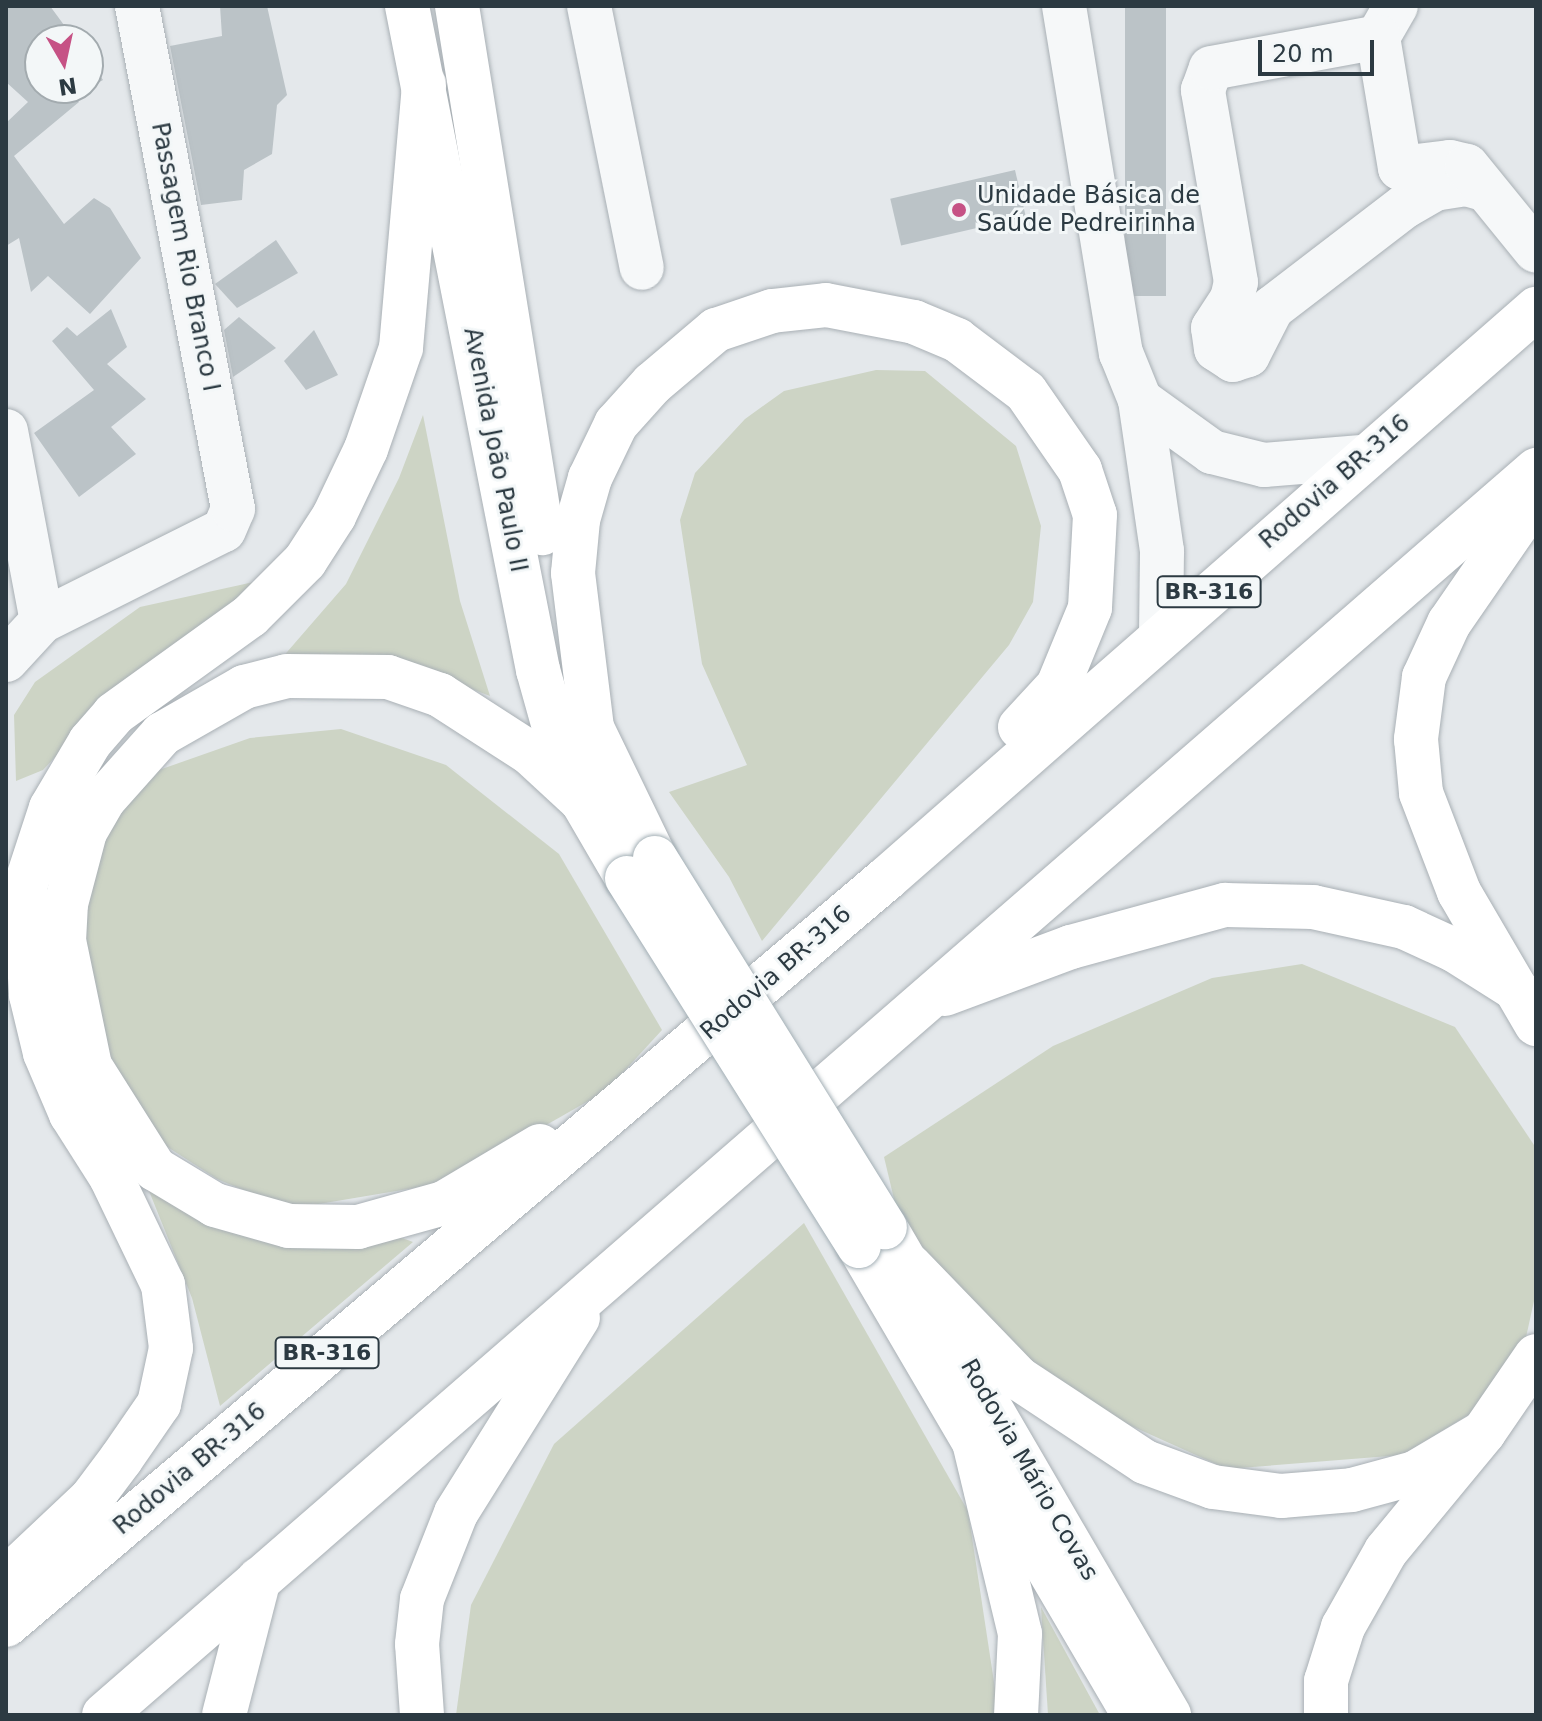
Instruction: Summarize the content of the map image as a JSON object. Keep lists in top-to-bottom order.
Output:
{
  "streets": {
    "main road": [
      "Avenida João Paulo II",
      "Rodovia BR-316",
      "BR-316",
      "Rodovia Mário Covas"
    ],
    "street": ["Passagem Rio Branco I"]
  },
  "places": ["Unidade Básica de Saúde Pedreirinha"],
  "scale_bar": "20 m",
  "north": "bottom"
}
